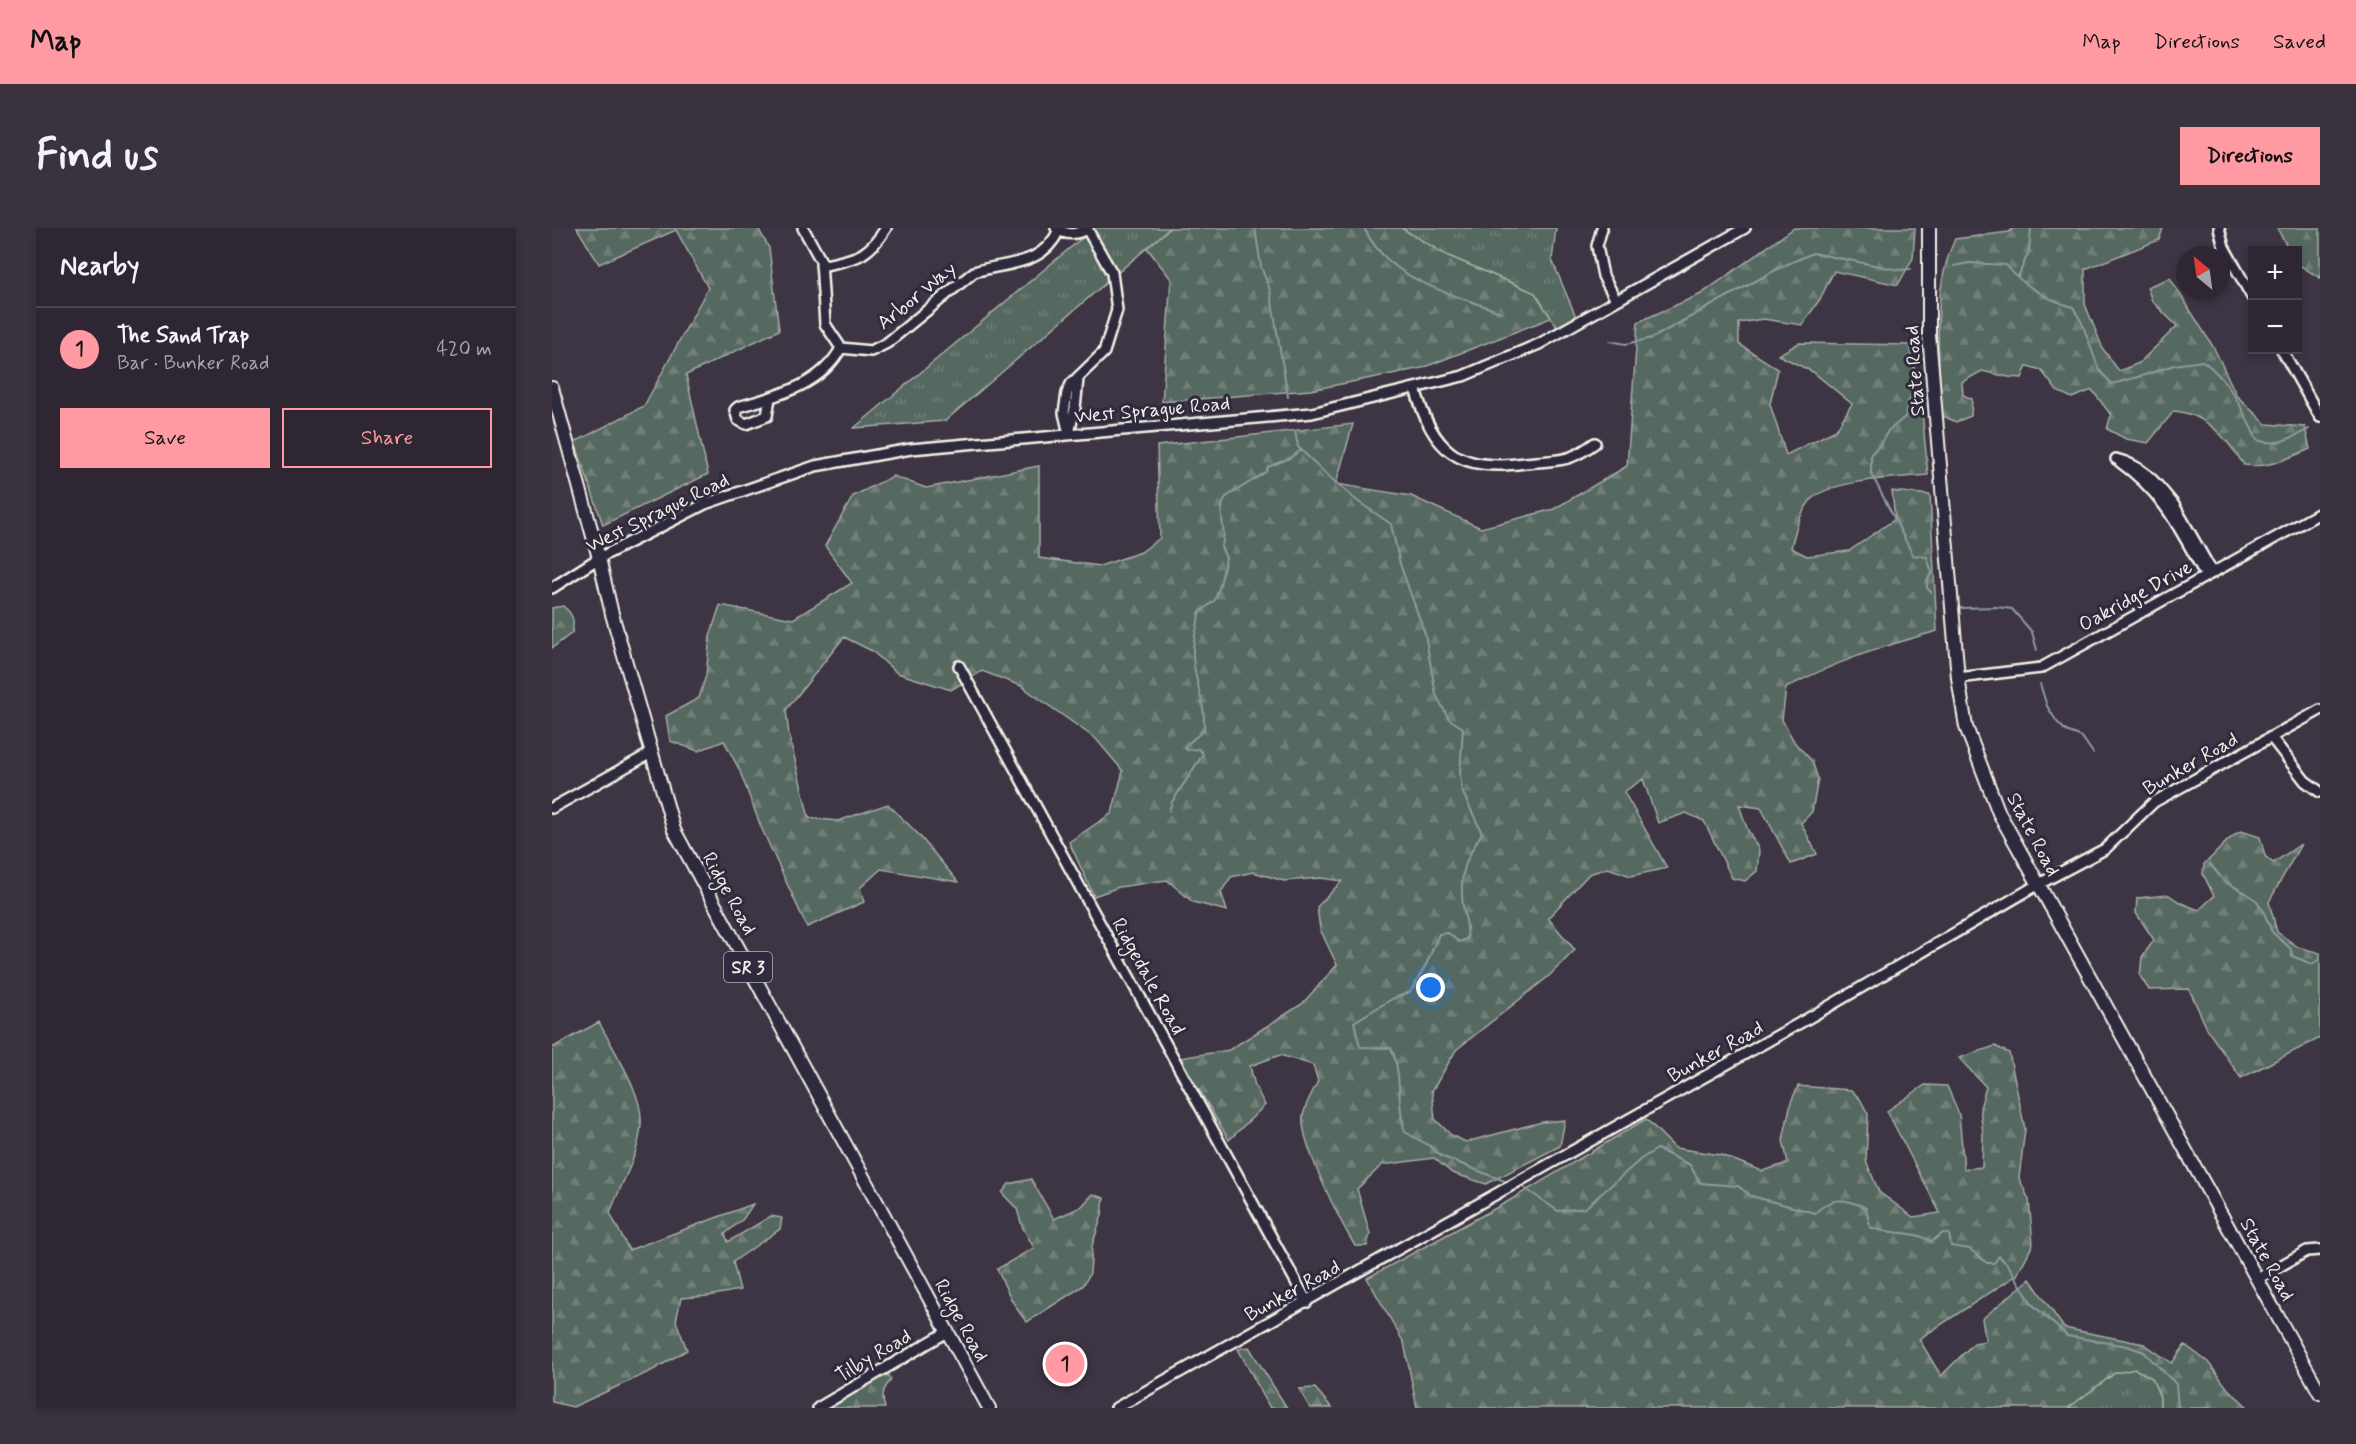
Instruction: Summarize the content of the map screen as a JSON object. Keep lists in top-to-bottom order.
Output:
{
  "streets": {
    "main road": ["State Road", "Ridge Road", "SR 3"],
    "street": [
      "Arbor Way",
      "West Sprague Road",
      "Oakridge Drive",
      "Bunker Road",
      "Ridgedale Road",
      "Tilby Road"
    ]
  },
  "crossings": [
    ["State Road", "Oakridge Drive"],
    ["State Road", "Bunker Road"],
    ["West Sprague Road", "Ridge Road"],
    ["Bunker Road", "Ridgedale Road"],
    ["Ridge Road", "Tilby Road"]
  ],
  "north": "top left",
  "page": {
    "header": "Map",
    "nav": ["Map", "Directions", "Saved"],
    "buttons": [
      "Directions",
      ["Save", "Share"]
    ],
    "title": "Find us",
    "heading": "Nearby",
    "map_buttons": ["+", "−"],
    "list": [
      {
        "mark": "1",
        "name": "The Sand Trap",
        "note": "Bar · Bunker Road",
        "value": "420 m"
      }
    ],
    "pins": "1"
  }
}
